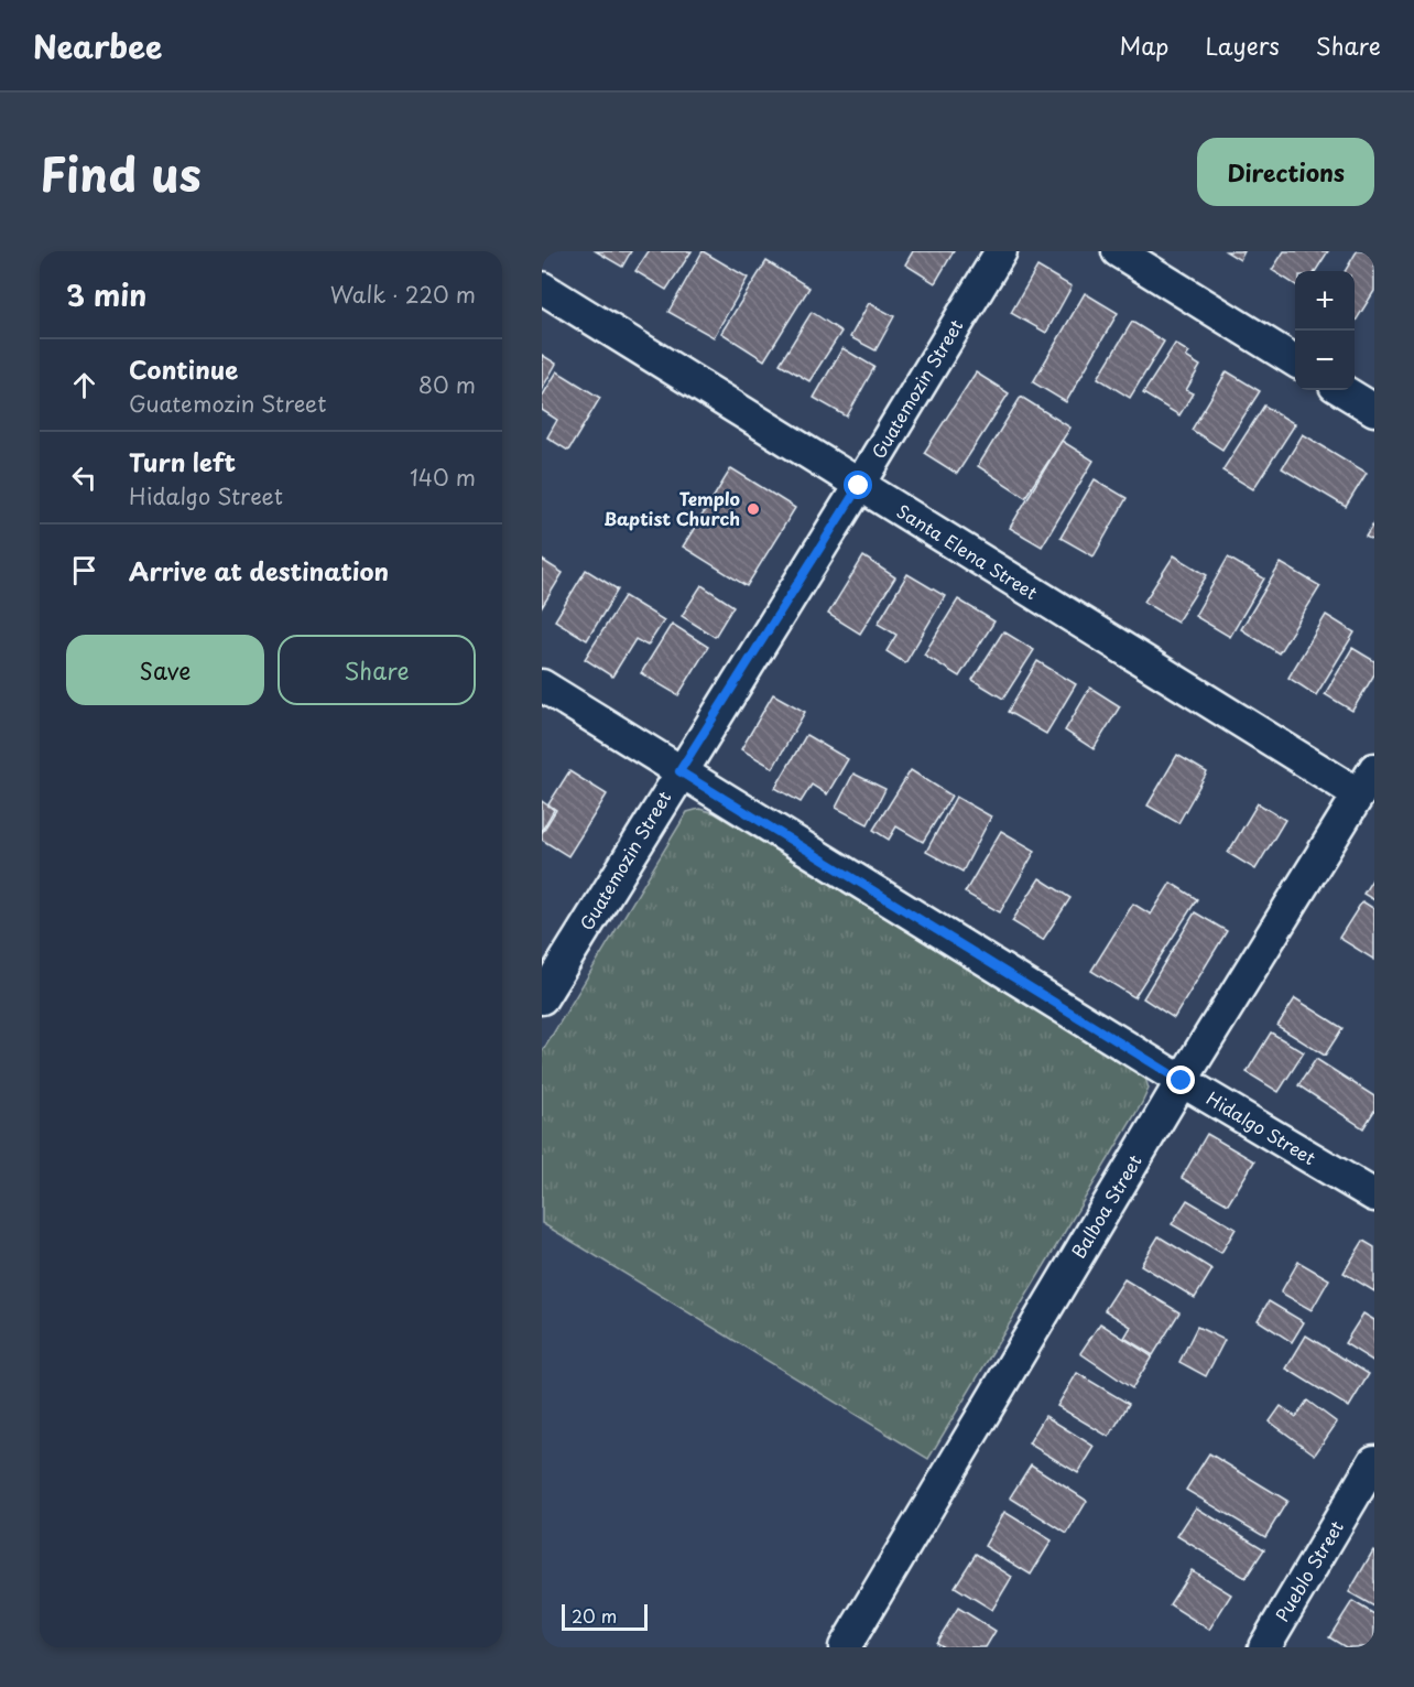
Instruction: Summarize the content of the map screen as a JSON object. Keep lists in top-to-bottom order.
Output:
{
  "streets": {
    "street": [
      "Guatemozin Street",
      "Santa Elena Street",
      "Hidalgo Street",
      "Balboa Street",
      "Pueblo Street"
    ]
  },
  "crossings": [
    ["Guatemozin Street", "Santa Elena Street"],
    ["Guatemozin Street", "Hidalgo Street"],
    ["Santa Elena Street", "Balboa Street"],
    ["Hidalgo Street", "Balboa Street"]
  ],
  "places": ["Templo Baptist Church"],
  "scale_bar": "20 m",
  "page": {
    "header": "Nearbee",
    "nav": ["Map", "Layers", "Share"],
    "title": "Find us",
    "buttons": [
      "Directions",
      ["Save", "Share"]
    ],
    "heading": ["3 min", "Walk · 220 m"],
    "map_buttons": ["+", "−"],
    "list": [
      ["Continue", "Guatemozin Street", "80 m"],
      ["Turn left", "Hidalgo Street", "140 m"],
      "Arrive at destination"
    ],
    "scale": "20 m"
  }
}
